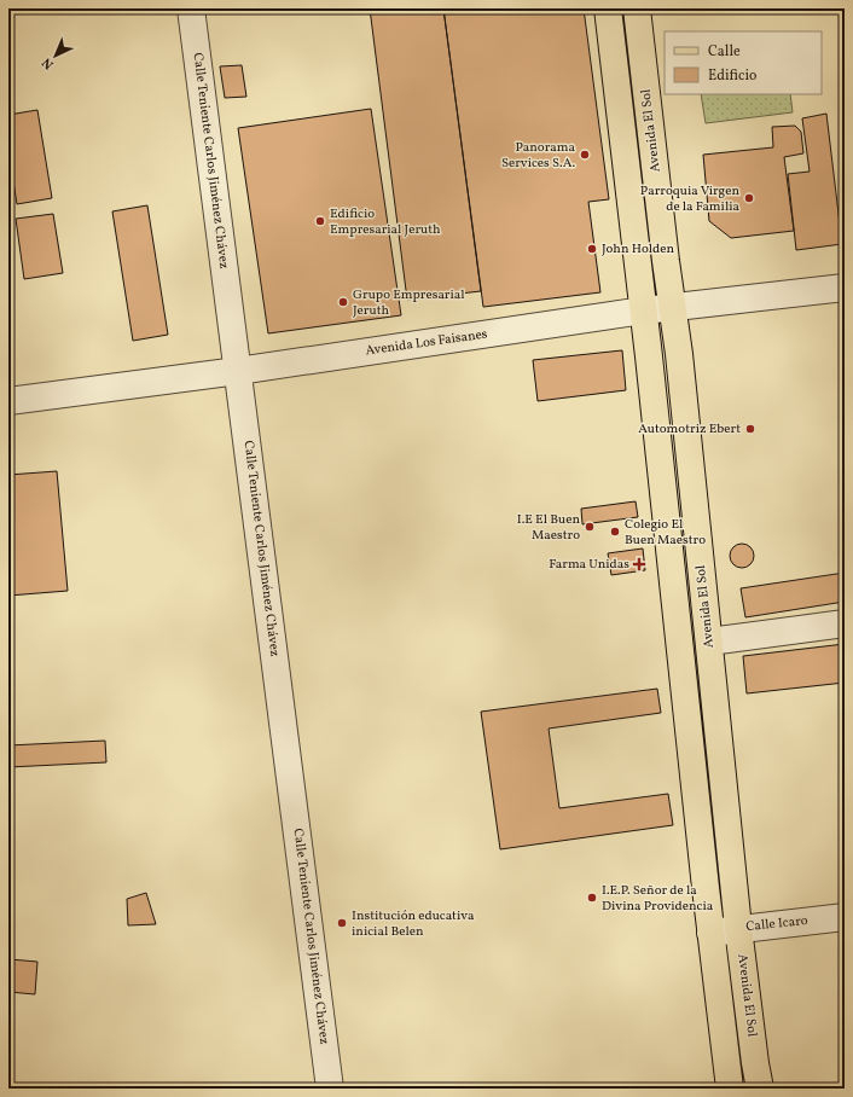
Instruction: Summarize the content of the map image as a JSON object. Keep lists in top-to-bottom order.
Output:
{
  "streets": {
    "main road": ["Avenida El Sol"],
    "street": ["Calle Teniente Carlos Jiménez Chávez", "Avenida Los Faisanes", "Calle Icaro"]
  },
  "crossings": [
    ["Avenida El Sol", "Avenida Los Faisanes"],
    ["Avenida El Sol", "Calle Icaro"],
    ["Calle Teniente Carlos Jiménez Chávez", "Avenida Los Faisanes"]
  ],
  "places": {
    "other": [
      "Panorama Services S.A.",
      "Parroquia Virgen de la Familia",
      "Edificio Empresarial Jeruth",
      "John Holden",
      "Grupo Empresarial Jeruth",
      "Automotriz Ebert",
      "I.E El Buen Maestro",
      "Colegio El Buen Maestro",
      "I.E.P. Señor de la Divina Providencia",
      "Institución educativa inicial Belen"
    ],
    "health": ["Farma Unidas"]
  },
  "legend": ["Calle", "Edificio"],
  "north": "bottom left"
}
